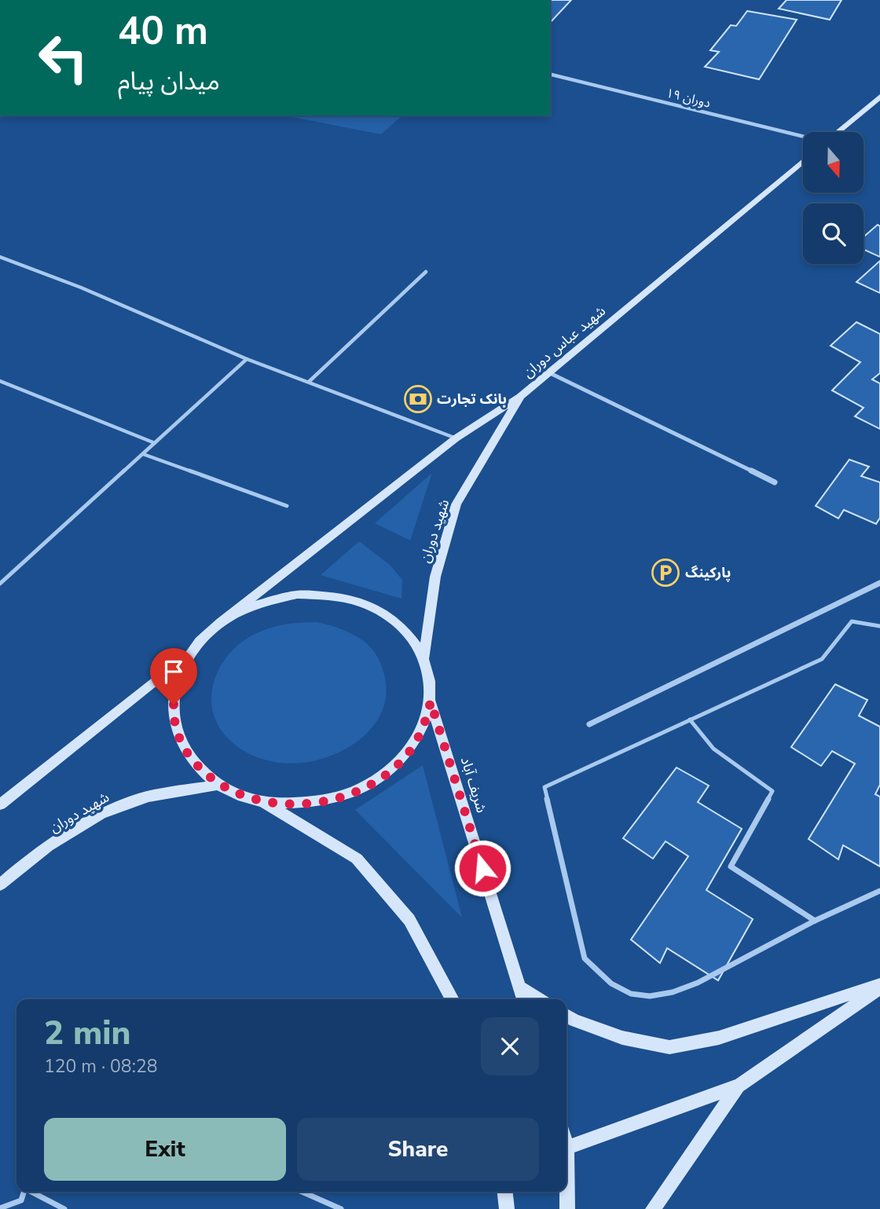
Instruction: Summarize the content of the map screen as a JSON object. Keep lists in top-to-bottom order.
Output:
{
  "streets": {
    "main road": ["شهید عباس دوران", "شهید دوران", "شریف آباد"],
    "street": ["دوران ۱۹"]
  },
  "crossings": [
    ["شهید عباس دوران", "شهید دوران"]
  ],
  "places": {
    "bank": ["بانک تجارت"],
    "parking": ["پارکینگ"]
  },
  "north": "bottom",
  "page": {
    "turn": ["40 m", "میدان پیام"],
    "heading": ["2 min", "120 m · 08:28"],
    "buttons": ["Exit", "Share"]
  }
}
